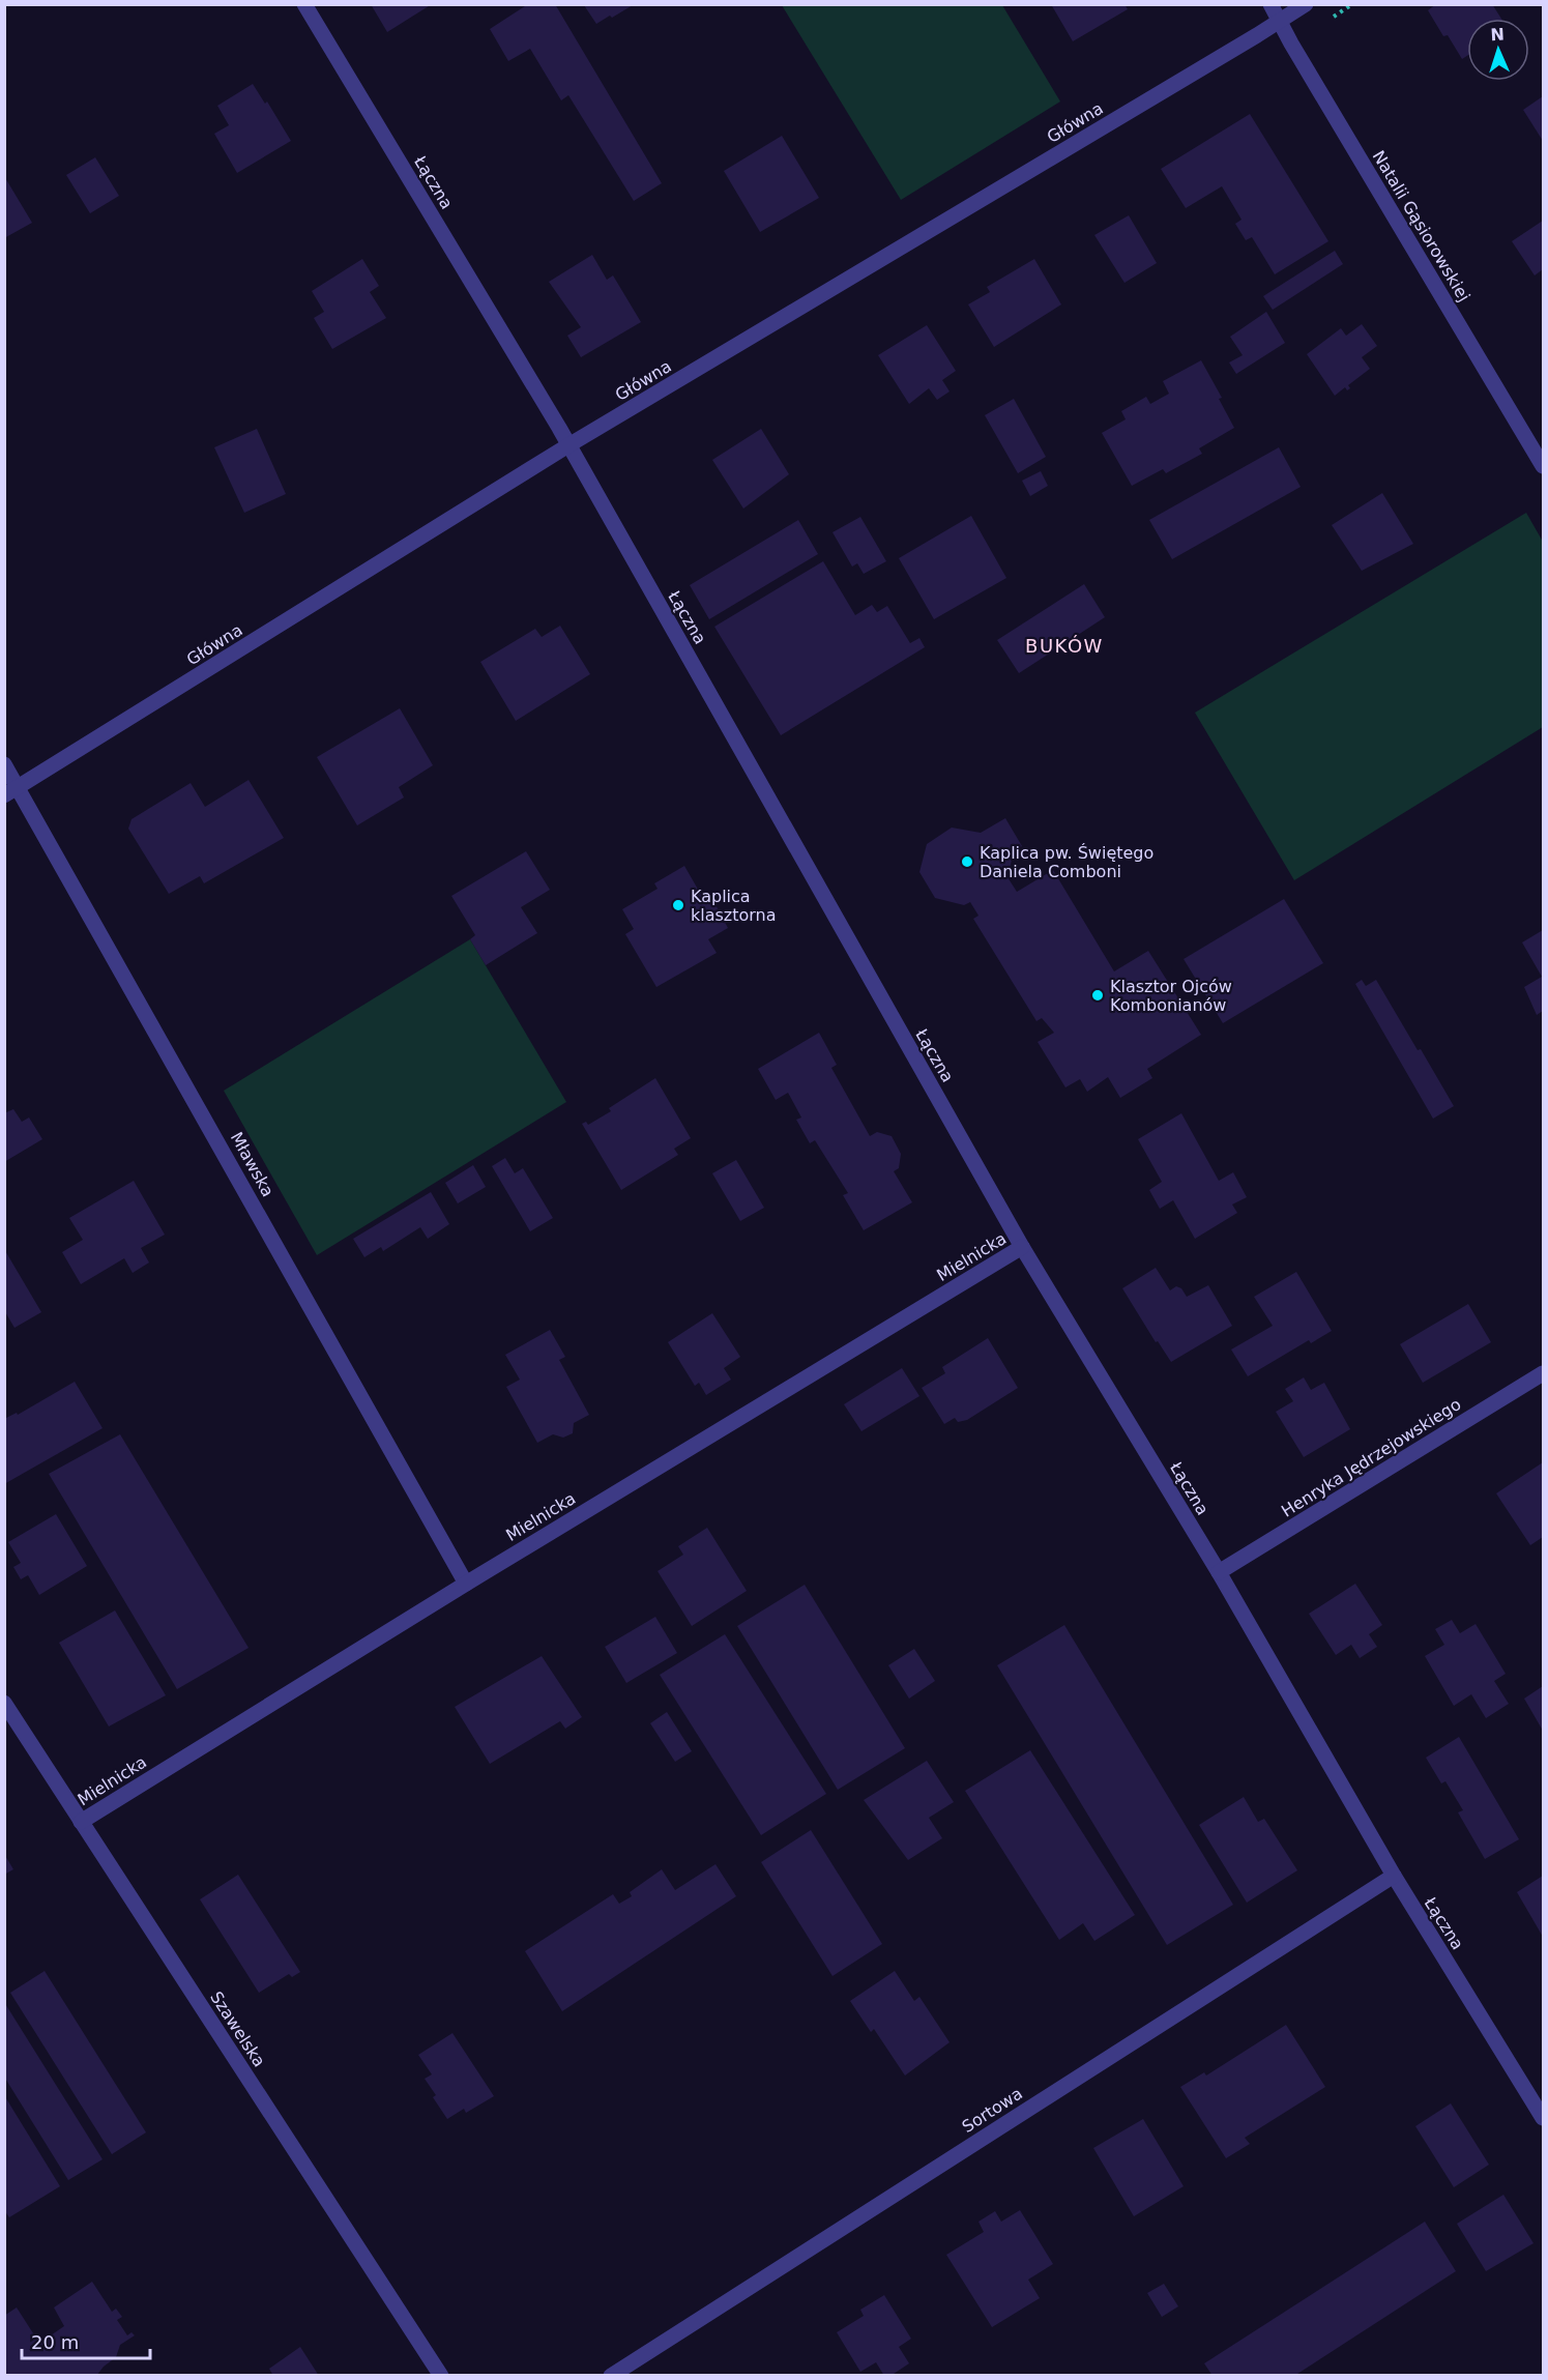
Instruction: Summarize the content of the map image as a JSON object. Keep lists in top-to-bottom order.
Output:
{
  "streets": {
    "street": [
      "Główna",
      "Łączna",
      "Natalii Gąsiorowskiej",
      "Mławska",
      "Mielnicka",
      "Henryka Jędrzejowskiego",
      "Szawelska",
      "Sortowa"
    ]
  },
  "crossings": [
    ["Główna", "Łączna"],
    ["Główna", "Natalii Gąsiorowskiej"],
    ["Główna", "Mławska"],
    ["Łączna", "Mielnicka"],
    ["Łączna", "Henryka Jędrzejowskiego"],
    ["Łączna", "Sortowa"],
    ["Mławska", "Mielnicka"],
    ["Mielnicka", "Szawelska"]
  ],
  "districts": ["BUKÓW"],
  "places": ["Kaplica pw. Świętego Daniela Comboni", "Kaplica klasztorna", "Klasztor Ojców Kombonianów"],
  "scale_bar": "20 m",
  "north": "top"
}
